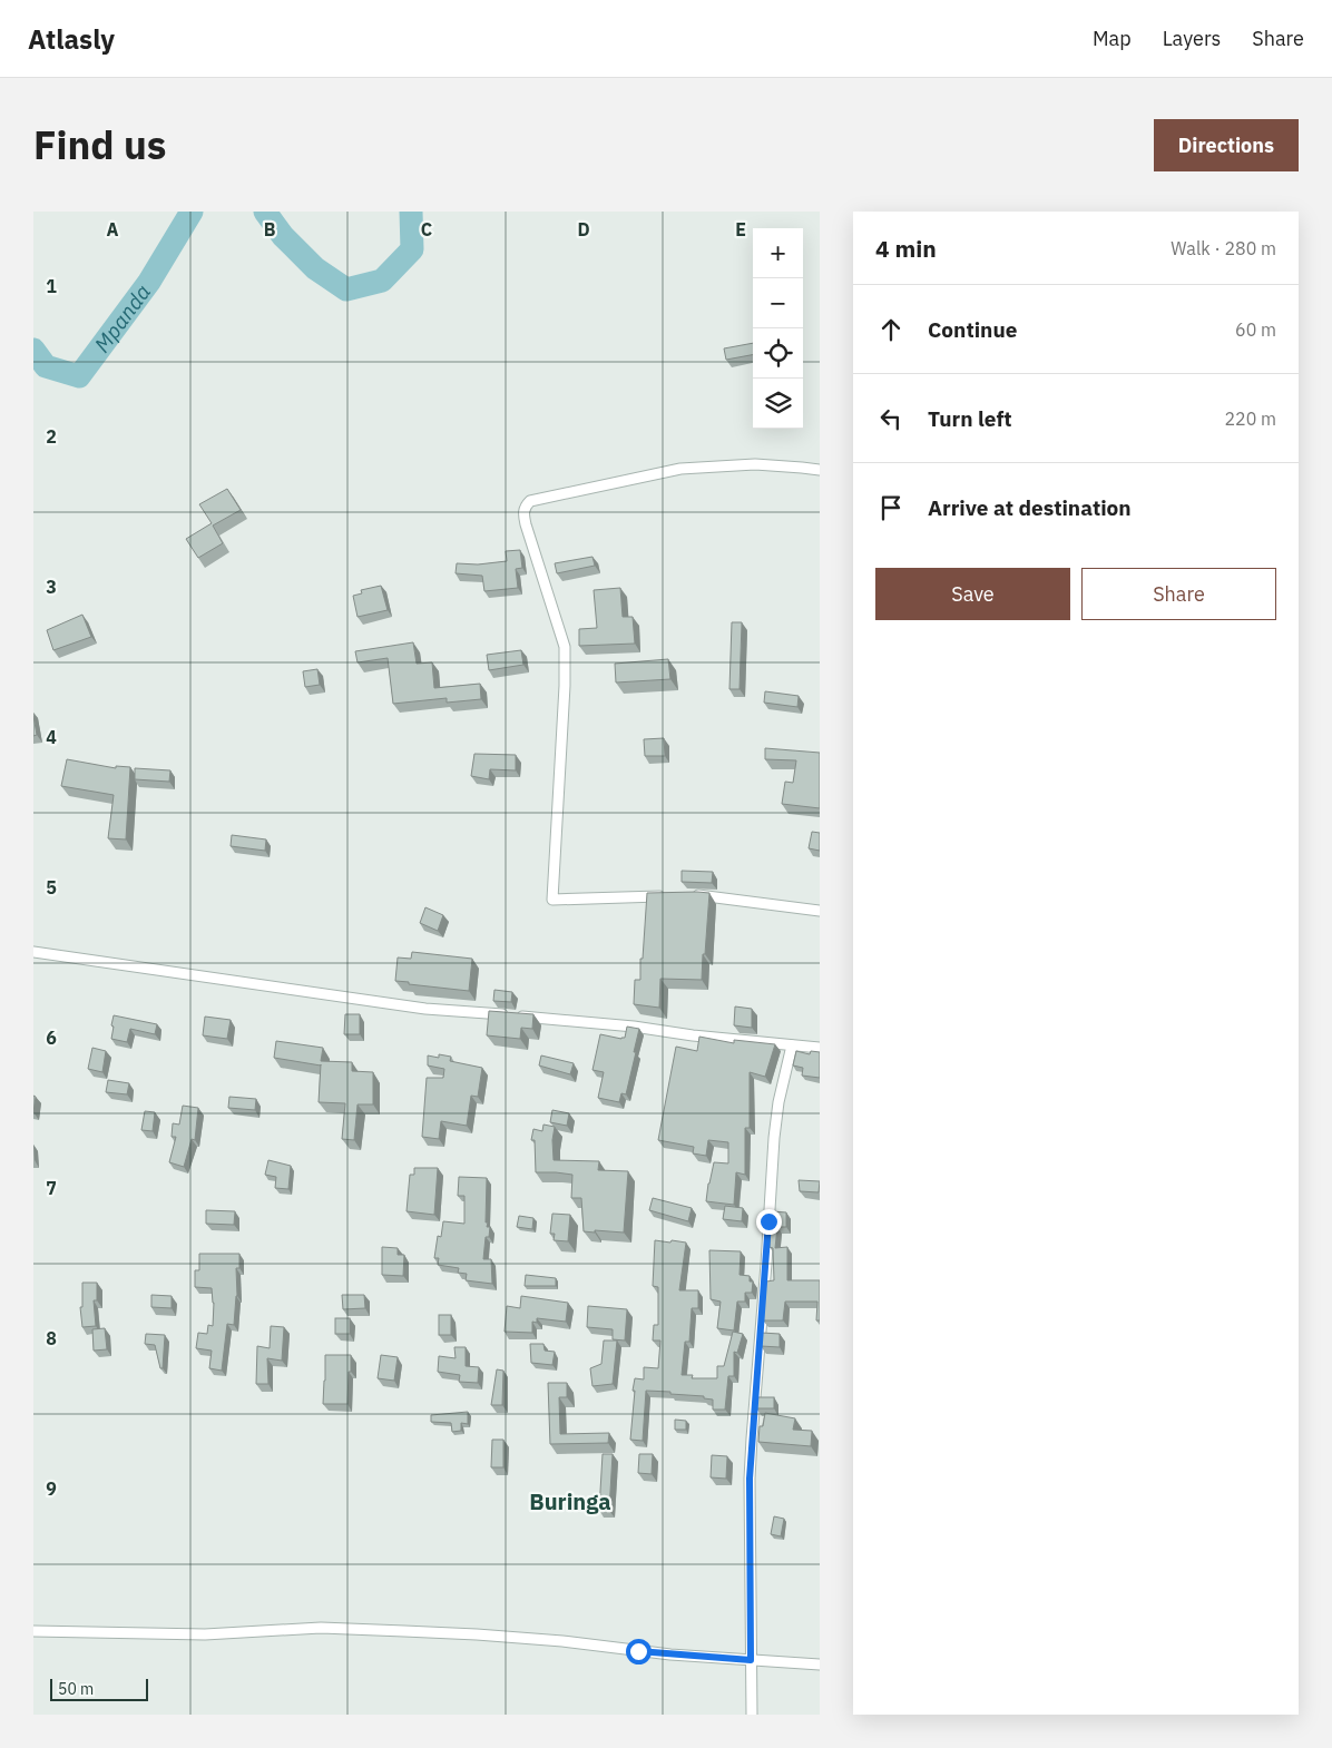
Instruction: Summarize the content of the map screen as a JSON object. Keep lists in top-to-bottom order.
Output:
{
  "districts": ["Buringa"],
  "water": ["Mpanda"],
  "scale_bar": "50 m",
  "page": {
    "header": "Atlasly",
    "nav": ["Map", "Layers", "Share"],
    "title": "Find us",
    "buttons": [
      "Directions",
      ["Save", "Share"]
    ],
    "heading": ["4 min", "Walk · 280 m"],
    "map_buttons": ["+", "−"],
    "list": [
      ["Continue", "60 m"],
      ["Turn left", "220 m"],
      "Arrive at destination"
    ],
    "scale": "50 m"
  },
  "grid": {
    "columns": [
      "A",
      "B",
      "C",
      "D",
      "E"
    ],
    "rows": [
      "1",
      "2",
      "3",
      "4",
      "5",
      "6",
      "7",
      "8",
      "9"
    ]
  }
}
